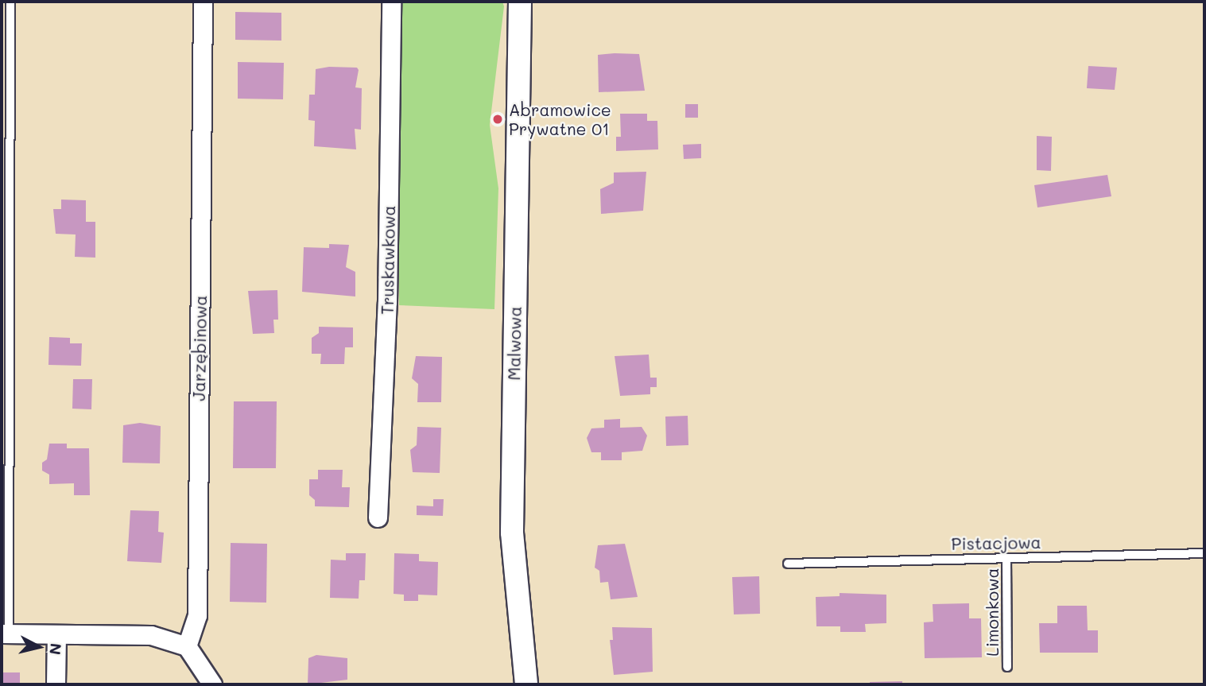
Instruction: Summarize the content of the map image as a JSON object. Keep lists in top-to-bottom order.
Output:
{
  "streets": {
    "street": ["Truskawkowa", "Malwowa", "Jarzębinowa"],
    "lane": ["Pistacjowa", "Limonkowa"]
  },
  "crossings": [
    ["Pistacjowa", "Limonkowa"]
  ],
  "places": ["Abramowice Prywatne 01"],
  "north": "right"
}
